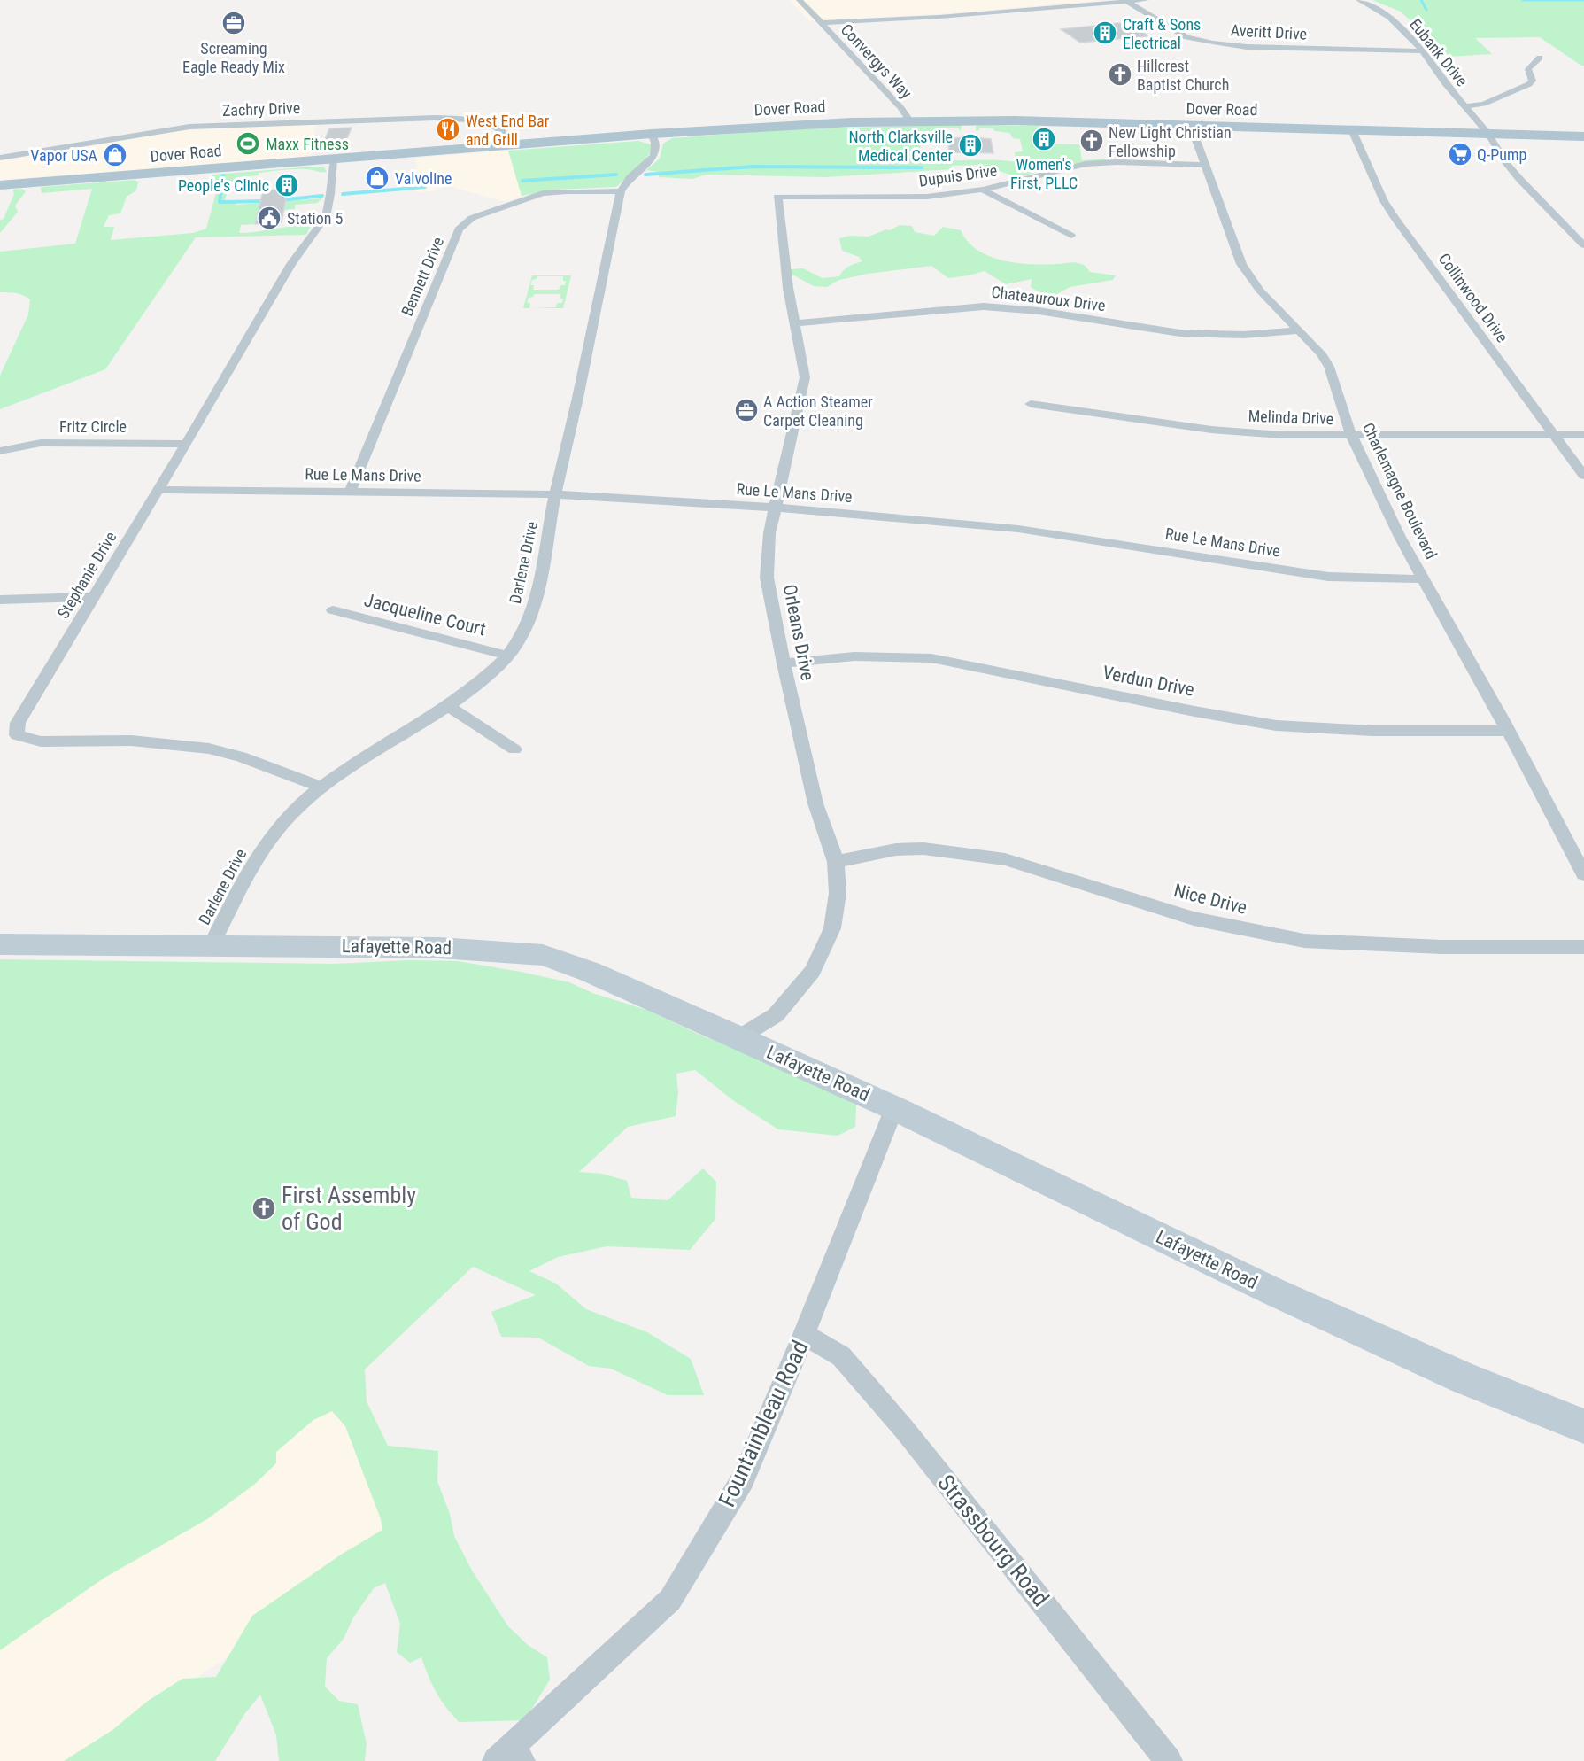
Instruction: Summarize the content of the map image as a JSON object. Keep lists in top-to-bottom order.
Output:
{
  "streets": {
    "main road": ["Dover Road", "Lafayette Road"],
    "street": [
      "Averitt Drive",
      "Eubank Drive",
      "Convergys Way",
      "Zachry Drive",
      "Dupuis Drive",
      "Bennett Drive",
      "Collinwood Drive",
      "Chateauroux Drive",
      "Melinda Drive",
      "Fritz Circle",
      "Rue Le Mans Drive",
      "Charlemagne Boulevard",
      "Darlene Drive",
      "Stephanie Drive",
      "Jacqueline Court",
      "Orleans Drive",
      "Verdun Drive",
      "Nice Drive",
      "Fountainbleau Road",
      "Strassbourg Road"
    ]
  },
  "crossings": [
    ["Averitt Drive", "Eubank Drive"],
    ["Eubank Drive", "Dover Road"],
    ["Convergys Way", "Dover Road"],
    ["Dover Road", "Zachry Drive"],
    ["Dover Road", "Collinwood Drive"],
    ["Dover Road", "Charlemagne Boulevard"],
    ["Dover Road", "Darlene Drive"],
    ["Dover Road", "Stephanie Drive"],
    ["Dupuis Drive", "Charlemagne Boulevard"],
    ["Dupuis Drive", "Orleans Drive"],
    ["Bennett Drive", "Rue Le Mans Drive"],
    ["Bennett Drive", "Darlene Drive"],
    ["Collinwood Drive", "Melinda Drive"],
    ["Chateauroux Drive", "Charlemagne Boulevard"],
    ["Chateauroux Drive", "Orleans Drive"],
    ["Melinda Drive", "Charlemagne Boulevard"],
    ["Fritz Circle", "Stephanie Drive"],
    ["Rue Le Mans Drive", "Charlemagne Boulevard"],
    ["Rue Le Mans Drive", "Darlene Drive"],
    ["Rue Le Mans Drive", "Stephanie Drive"],
    ["Rue Le Mans Drive", "Orleans Drive"],
    ["Charlemagne Boulevard", "Verdun Drive"],
    ["Darlene Drive", "Stephanie Drive"],
    ["Darlene Drive", "Jacqueline Court"],
    ["Darlene Drive", "Lafayette Road"],
    ["Orleans Drive", "Verdun Drive"],
    ["Orleans Drive", "Nice Drive"],
    ["Orleans Drive", "Lafayette Road"],
    ["Lafayette Road", "Fountainbleau Road"],
    ["Fountainbleau Road", "Strassbourg Road"]
  ],
  "places": {
    "office": ["Screaming Eagle Ready Mix", "A Action Steamer Carpet Cleaning"],
    "building": [
      "Craft & Sons Electrical",
      "Women's First, PLLC",
      "North Clarksville Medical Center",
      "People's Clinic"
    ],
    "church": ["Hillcrest Baptist Church", "New Light Christian Fellowship", "First Assembly of God"],
    "restaurant": ["West End Bar and Grill"],
    "sports": ["Maxx Fitness"],
    "supermarket": ["Q-Pump"],
    "shop": ["Vapor USA", "Valvoline"],
    "public building": ["Station 5"]
  }
}
